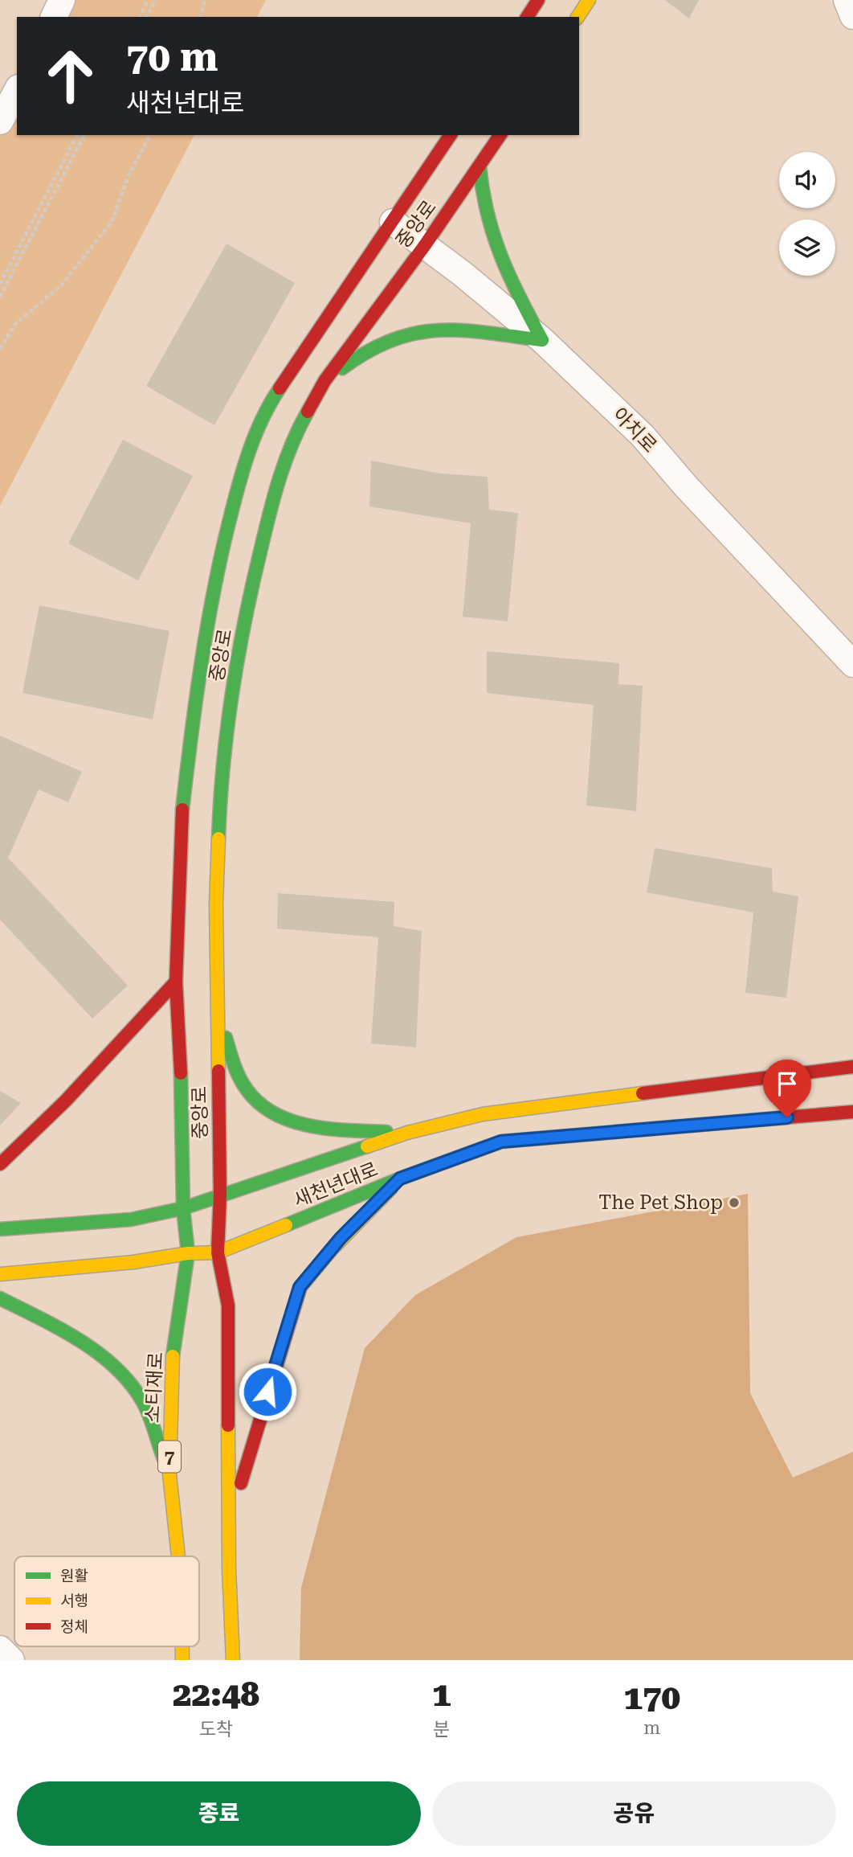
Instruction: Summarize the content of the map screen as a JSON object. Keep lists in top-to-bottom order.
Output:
{
  "streets": {
    "main road": [
      "중앙로",
      "새천년대로",
      "소티재로",
      "7"
    ],
    "street": ["아치로"]
  },
  "crossings": [
    ["중앙로", "아치로"],
    ["중앙로", "새천년대로"],
    ["중앙로", "소티재로"],
    ["새천년대로", "소티재로"]
  ],
  "places": ["The Pet Shop"],
  "legend": ["원활", "서행", "정체"],
  "page": {
    "turn": ["70 m", "새천년대로"],
    "eta": [
      "22:48",
      "도착",
      "1",
      "분",
      "170",
      "m"
    ],
    "buttons": ["종료", "공유"]
  }
}
